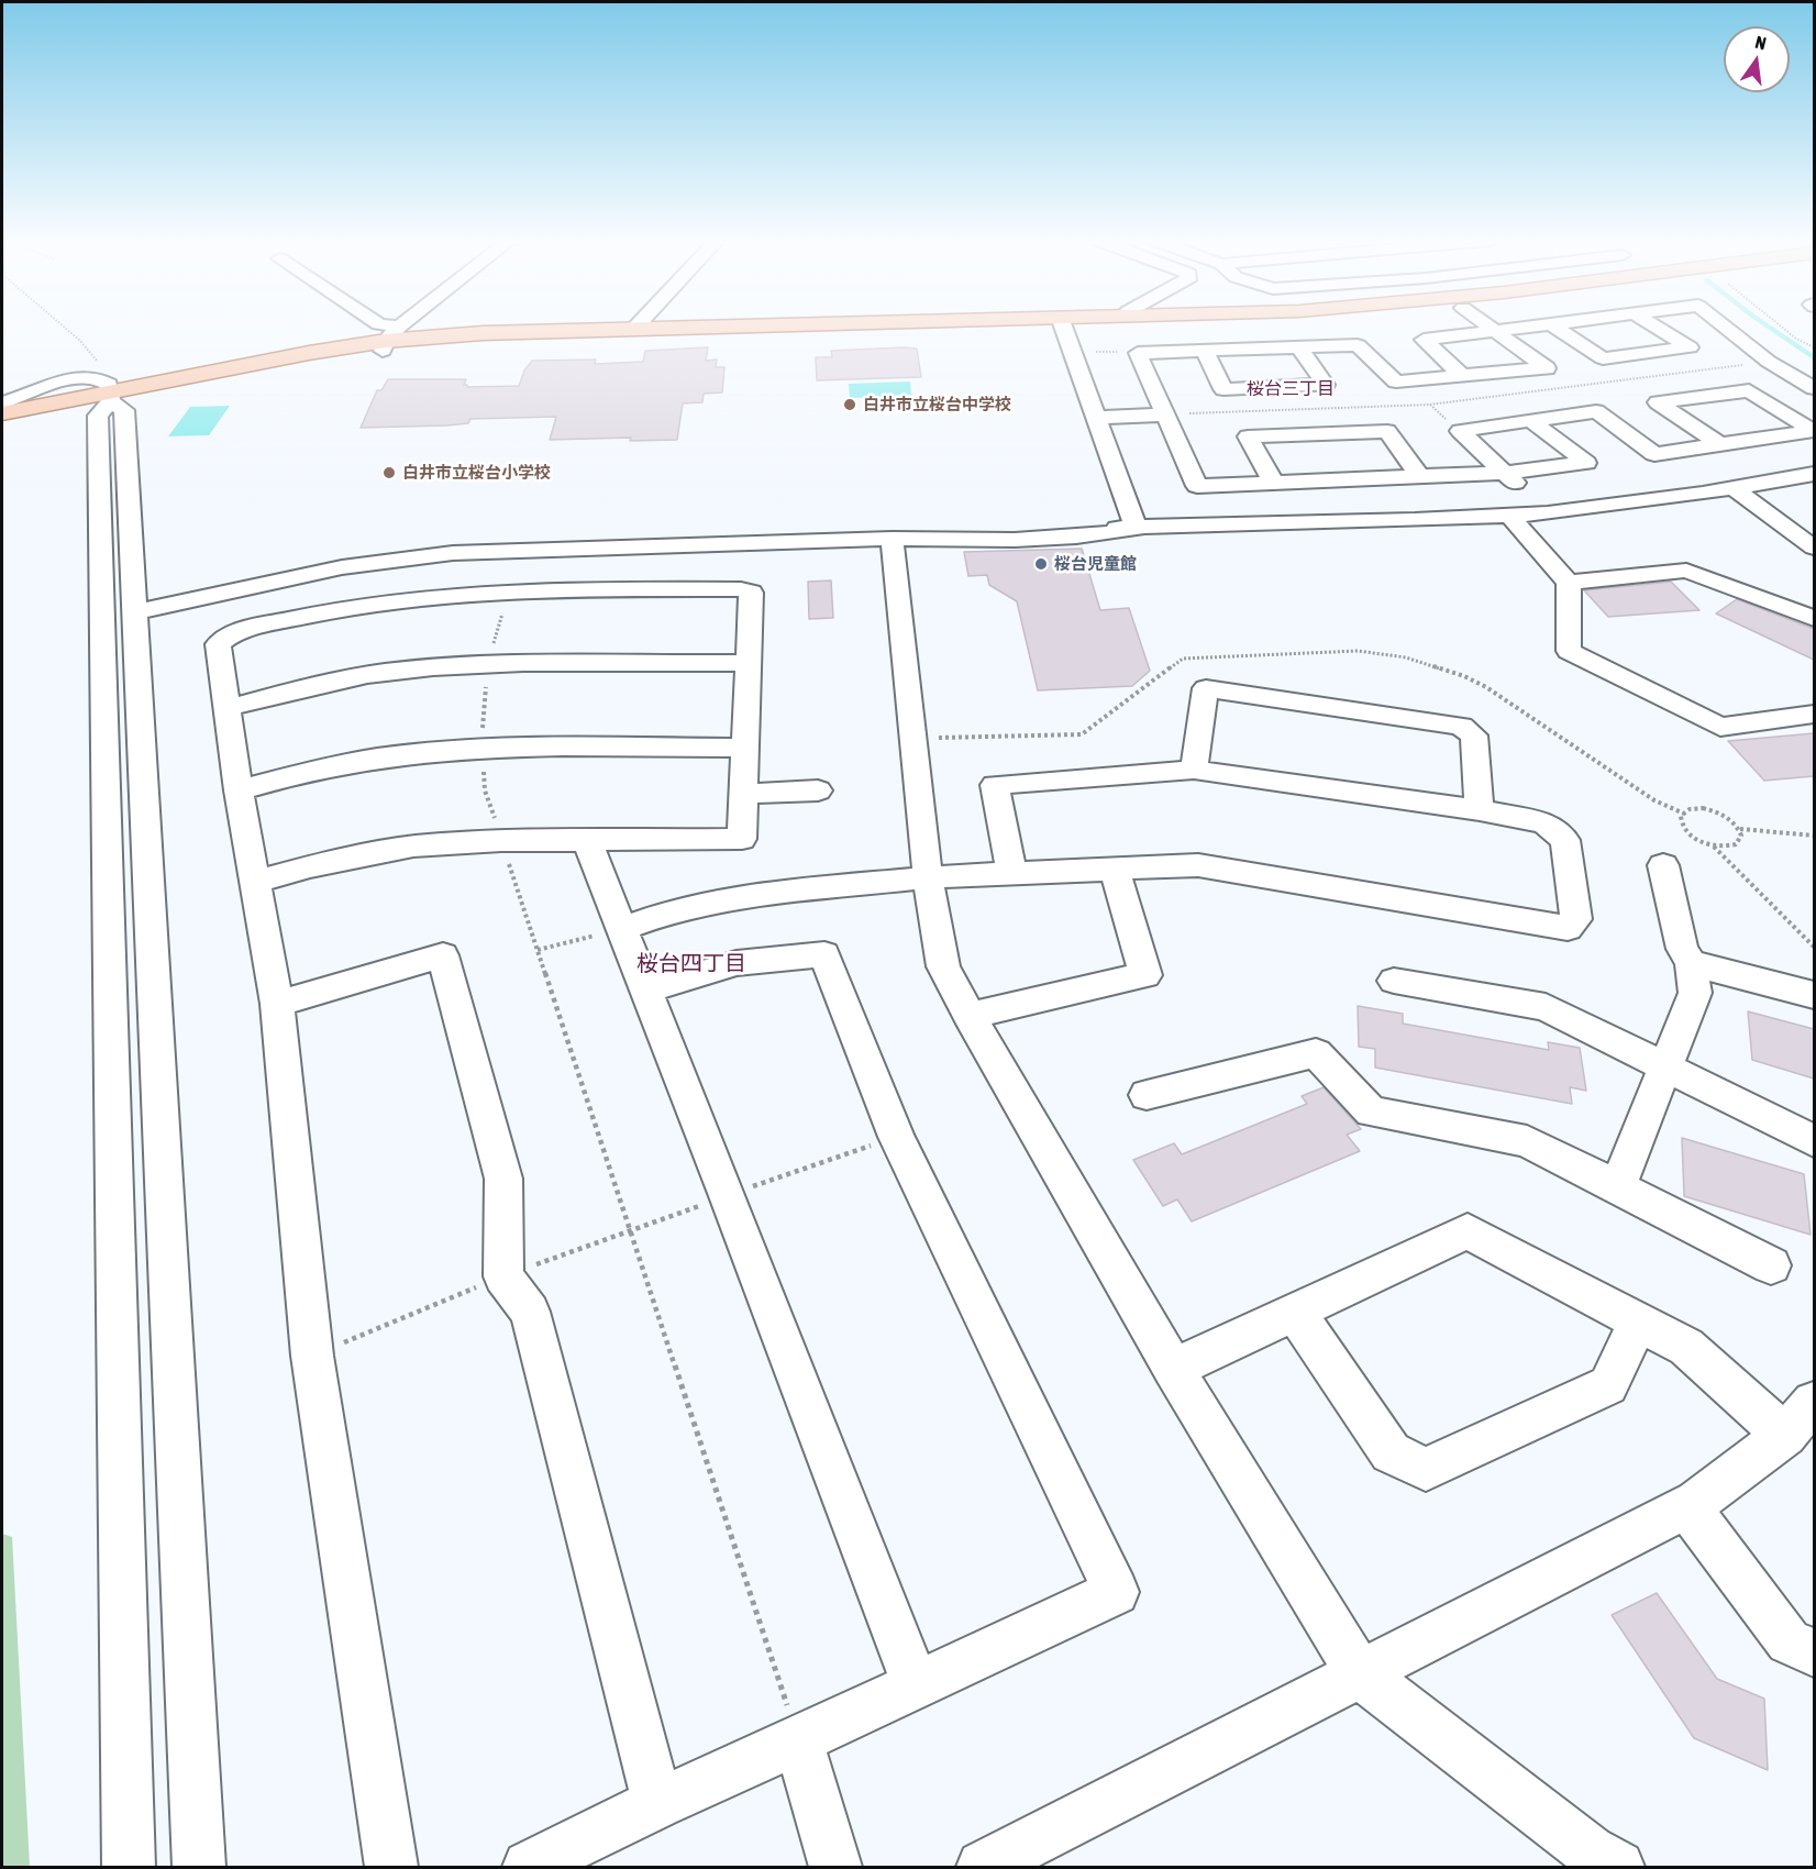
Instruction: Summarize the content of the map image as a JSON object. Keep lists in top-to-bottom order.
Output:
{
  "districts": ["桜台三丁目", "桜台四丁目"],
  "places": ["白井市立桜台中学校", "白井市立桜台小学校", "桜台児童館"],
  "north": "top"
}
